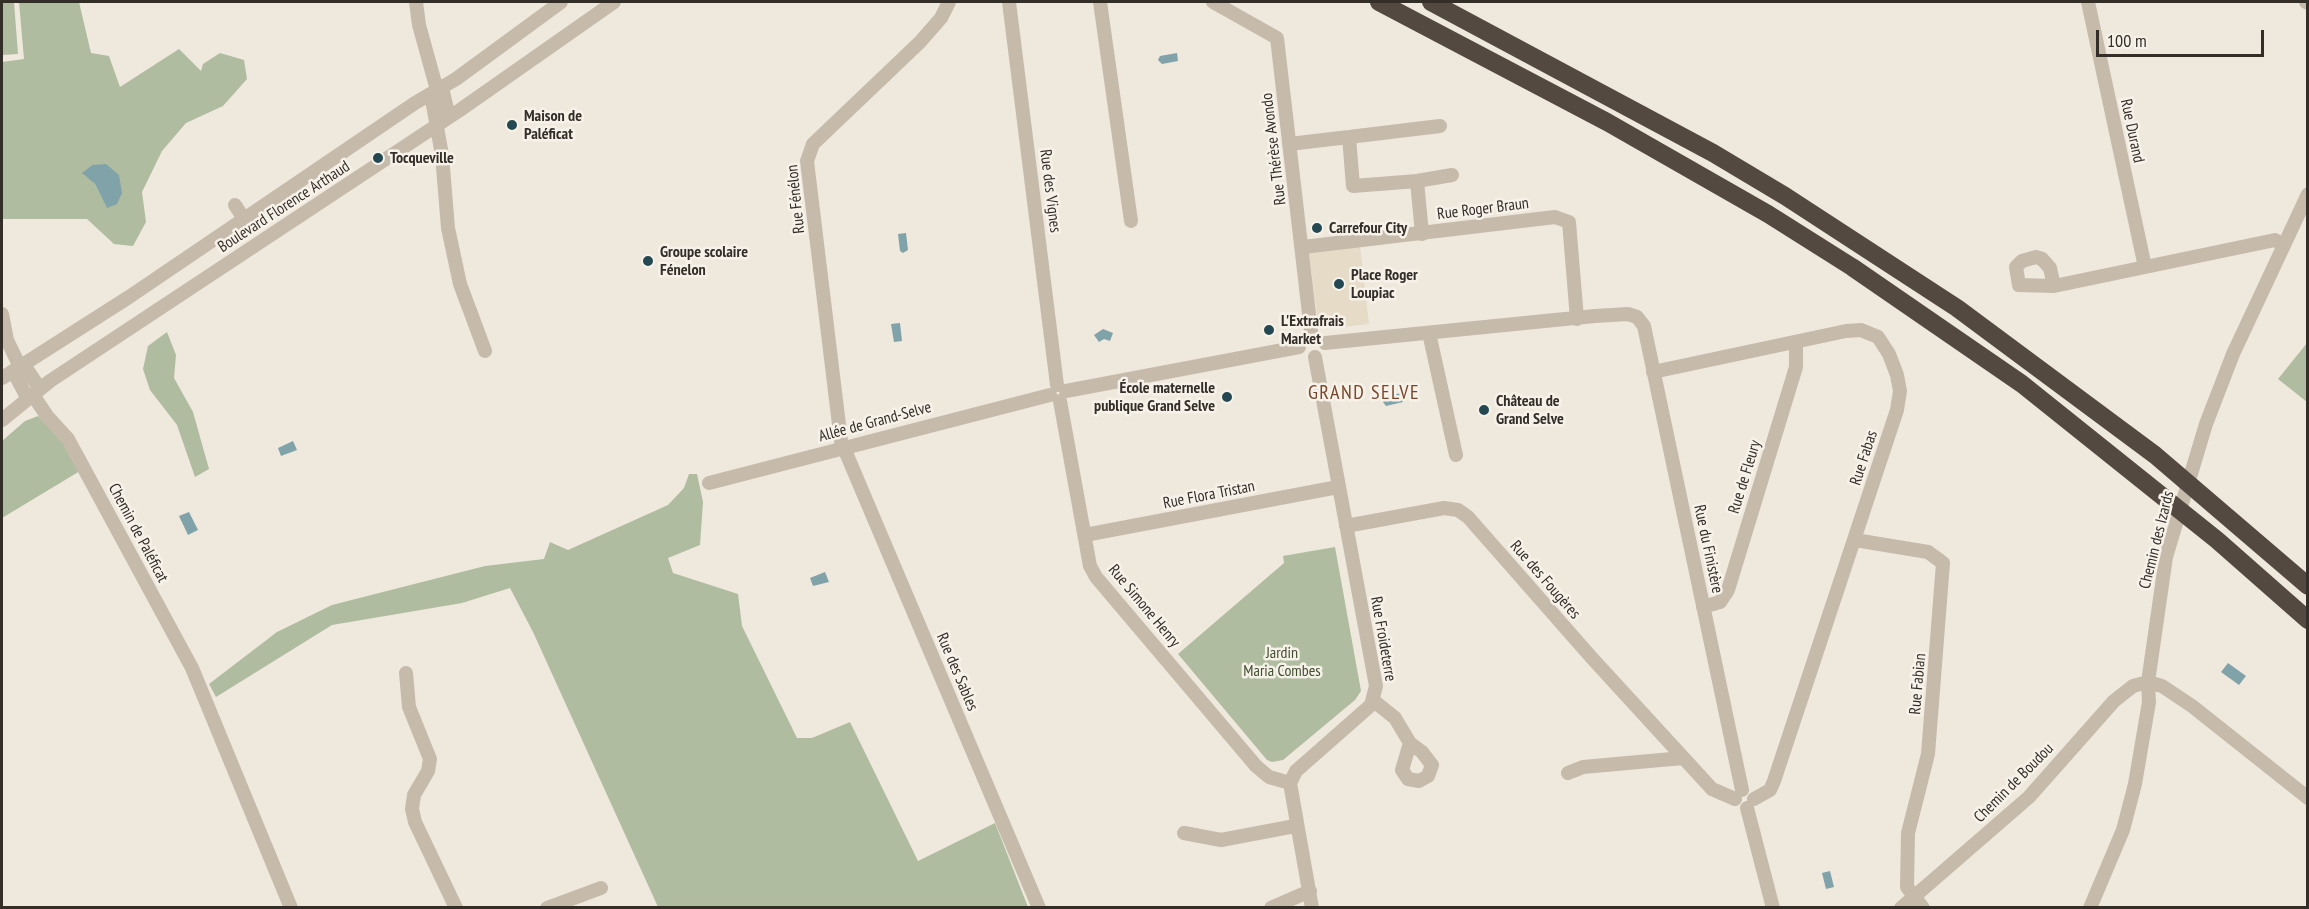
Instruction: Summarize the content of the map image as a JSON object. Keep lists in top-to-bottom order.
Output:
{
  "streets": {
    "street": [
      "Rue Durand",
      "Rue Thérèse Avondo",
      "Rue des Vignes",
      "Rue Fénélon",
      "Boulevard Florence Arthaud",
      "Rue Roger Braun",
      "Allée de Grand-Selve",
      "Rue Fabas",
      "Rue de Fleury",
      "Rue Flora Tristan",
      "Chemin de Paléficat",
      "Chemin des Izards",
      "Rue du Finistère",
      "Rue des Fougères",
      "Rue Simone Henry",
      "Rue Froideterre",
      "Rue des Sables",
      "Rue Fabian",
      "Chemin de Boudou"
    ]
  },
  "crossings": [
    ["Rue Thérèse Avondo", "Rue Roger Braun"],
    ["Rue Thérèse Avondo", "Allée de Grand-Selve"],
    ["Rue Thérèse Avondo", "Rue Froideterre"],
    ["Rue des Vignes", "Allée de Grand-Selve"],
    ["Rue des Vignes", "Rue Simone Henry"],
    ["Rue Fénélon", "Allée de Grand-Selve"],
    ["Rue Fénélon", "Rue des Sables"],
    ["Boulevard Florence Arthaud", "Chemin de Paléficat"],
    ["Rue Roger Braun", "Rue du Finistère"],
    ["Allée de Grand-Selve", "Rue Simone Henry"],
    ["Allée de Grand-Selve", "Rue Froideterre"],
    ["Allée de Grand-Selve", "Rue des Sables"],
    ["Rue Fabas", "Rue de Fleury"],
    ["Rue Fabas", "Rue du Finistère"],
    ["Rue Fabas", "Rue des Fougères"],
    ["Rue Fabas", "Rue Fabian"],
    ["Rue de Fleury", "Rue du Finistère"],
    ["Rue Flora Tristan", "Rue Simone Henry"],
    ["Rue Flora Tristan", "Rue Froideterre"],
    ["Chemin des Izards", "Chemin de Boudou"],
    ["Rue du Finistère", "Rue des Fougères"],
    ["Rue des Fougères", "Rue Froideterre"],
    ["Rue Simone Henry", "Rue Froideterre"],
    ["Rue Fabian", "Chemin de Boudou"]
  ],
  "districts": ["GRAND SELVE"],
  "parks": ["Jardin Maria Combes"],
  "places": [
    "Maison de Paléficat",
    "Tocqueville",
    "Carrefour City",
    "Groupe scolaire Fénelon",
    "Place Roger Loupiac",
    "L'Extrafrais Market",
    "École maternelle publique Grand Selve",
    "Château de Grand Selve"
  ],
  "scale_bar": "100 m"
}
